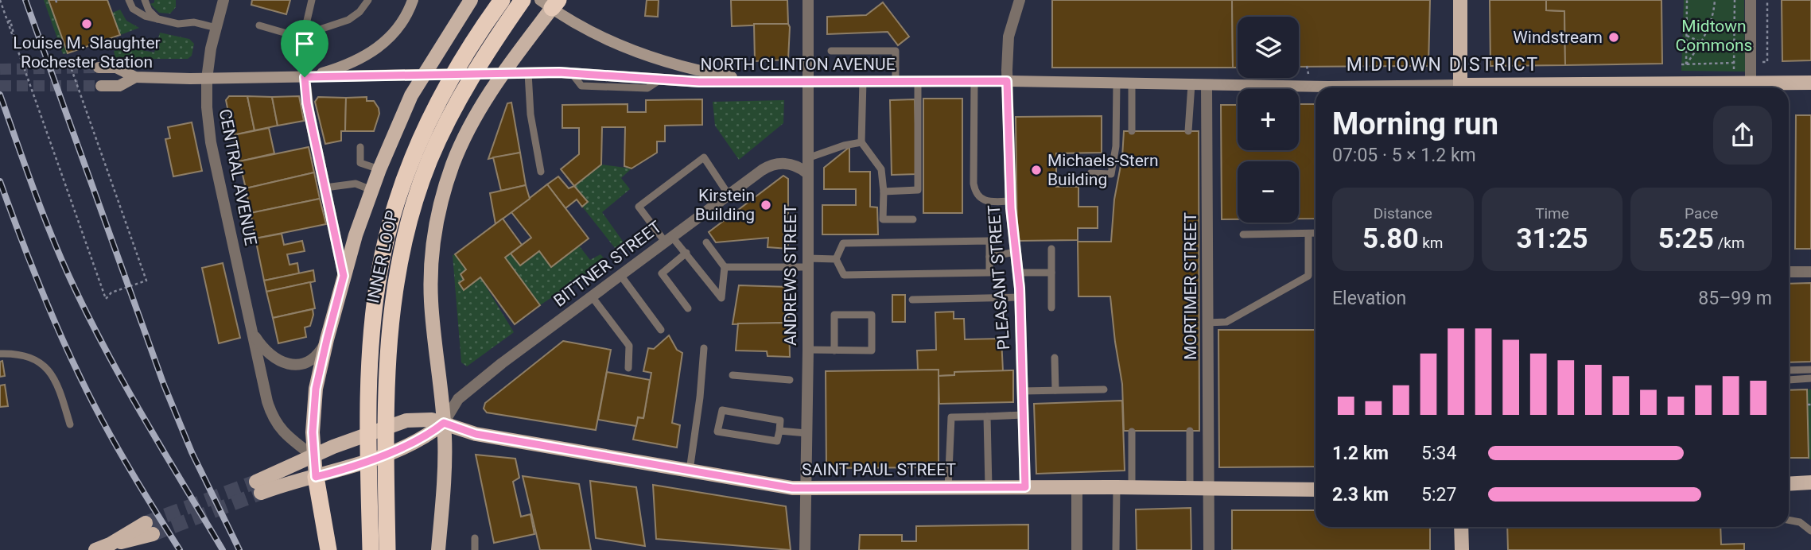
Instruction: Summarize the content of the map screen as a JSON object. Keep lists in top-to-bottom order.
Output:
{
  "streets": {
    "highway": ["INNER LOOP"],
    "main road": ["NORTH CLINTON AVENUE", "SAINT PAUL STREET"],
    "street": [
      "CENTRAL AVENUE",
      "BITTNER STREET",
      "ANDREWS STREET",
      "PLEASANT STREET",
      "MORTIMER STREET"
    ]
  },
  "crossings": [
    ["NORTH CLINTON AVENUE", "CENTRAL AVENUE"],
    ["NORTH CLINTON AVENUE", "ANDREWS STREET"],
    ["NORTH CLINTON AVENUE", "PLEASANT STREET"],
    ["NORTH CLINTON AVENUE", "MORTIMER STREET"],
    ["CENTRAL AVENUE", "SAINT PAUL STREET"],
    ["BITTNER STREET", "ANDREWS STREET"],
    ["BITTNER STREET", "SAINT PAUL STREET"],
    ["ANDREWS STREET", "SAINT PAUL STREET"],
    ["PLEASANT STREET", "SAINT PAUL STREET"],
    ["MORTIMER STREET", "SAINT PAUL STREET"]
  ],
  "districts": ["MIDTOWN DISTRICT"],
  "parks": ["Midtown Commons"],
  "places": [
    "Louise M. Slaughter Rochester Station",
    "Windstream",
    "Michaels-Stern Building",
    "Kirstein Building"
  ],
  "page": {
    "map_buttons": ["+", "−"],
    "heading": ["Morning run", "07:05 · 5 × 1.2 km"],
    "stats": [
      ["Distance", "5.80 km"],
      ["Time", "31:25"],
      ["Pace", "5:25 /km"]
    ],
    "chart": ["Elevation", "85–99 m"],
    "list": [
      {
        "name": "1.2 km",
        "note": "5:34"
      },
      {
        "name": "2.3 km",
        "note": "5:27"
      }
    ]
  }
}
